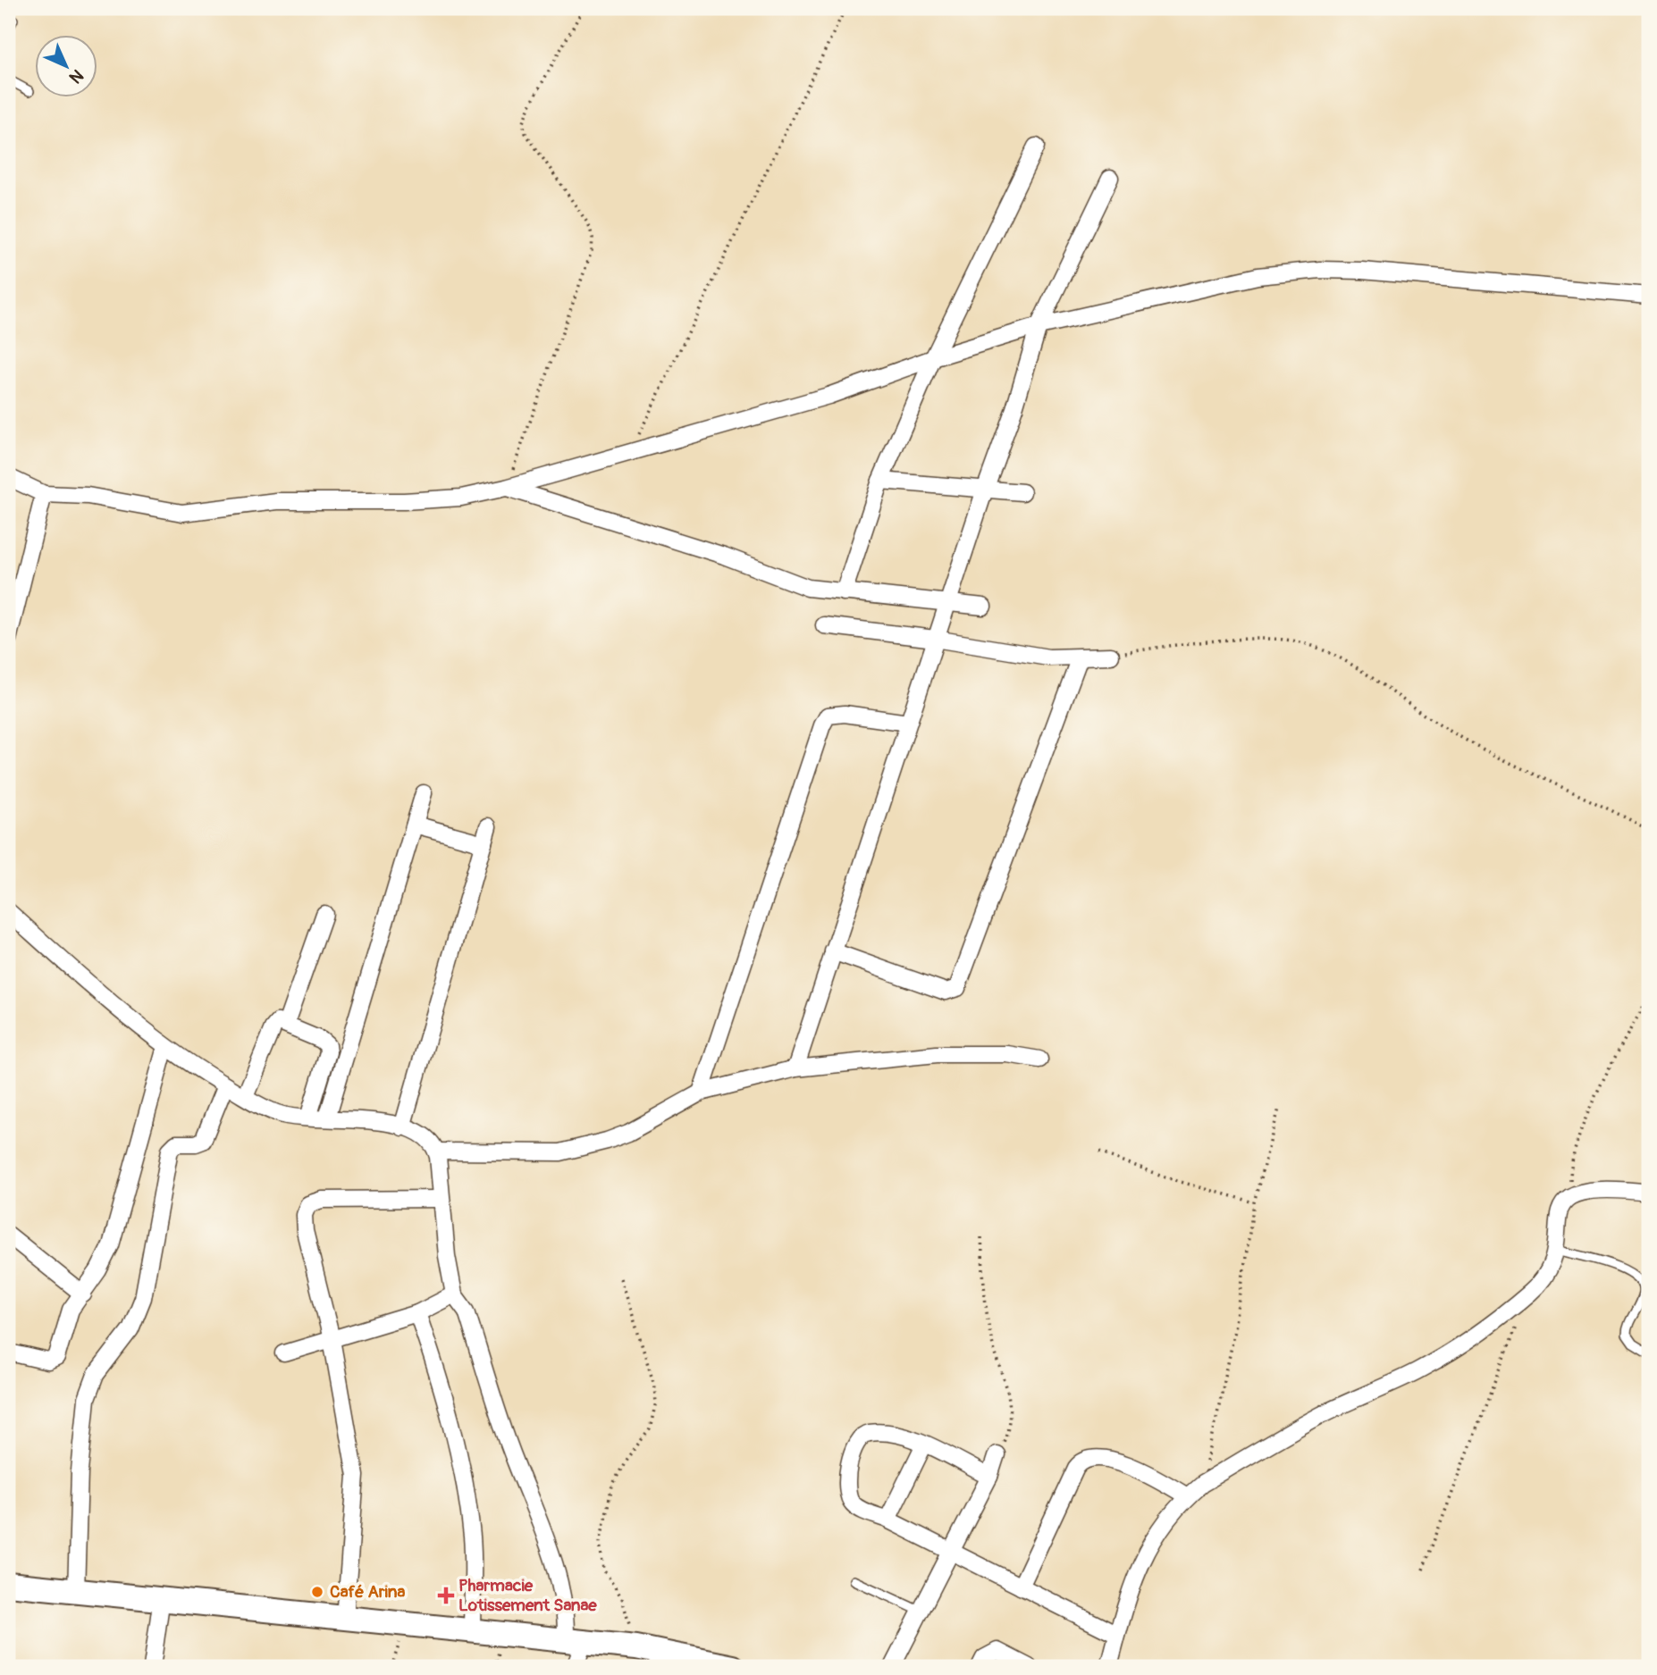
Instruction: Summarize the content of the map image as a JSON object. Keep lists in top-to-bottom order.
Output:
{
  "places": {
    "other": ["Café Arina"],
    "health": ["Pharmacie Lotissement Sanae"]
  },
  "north": "bottom right"
}
